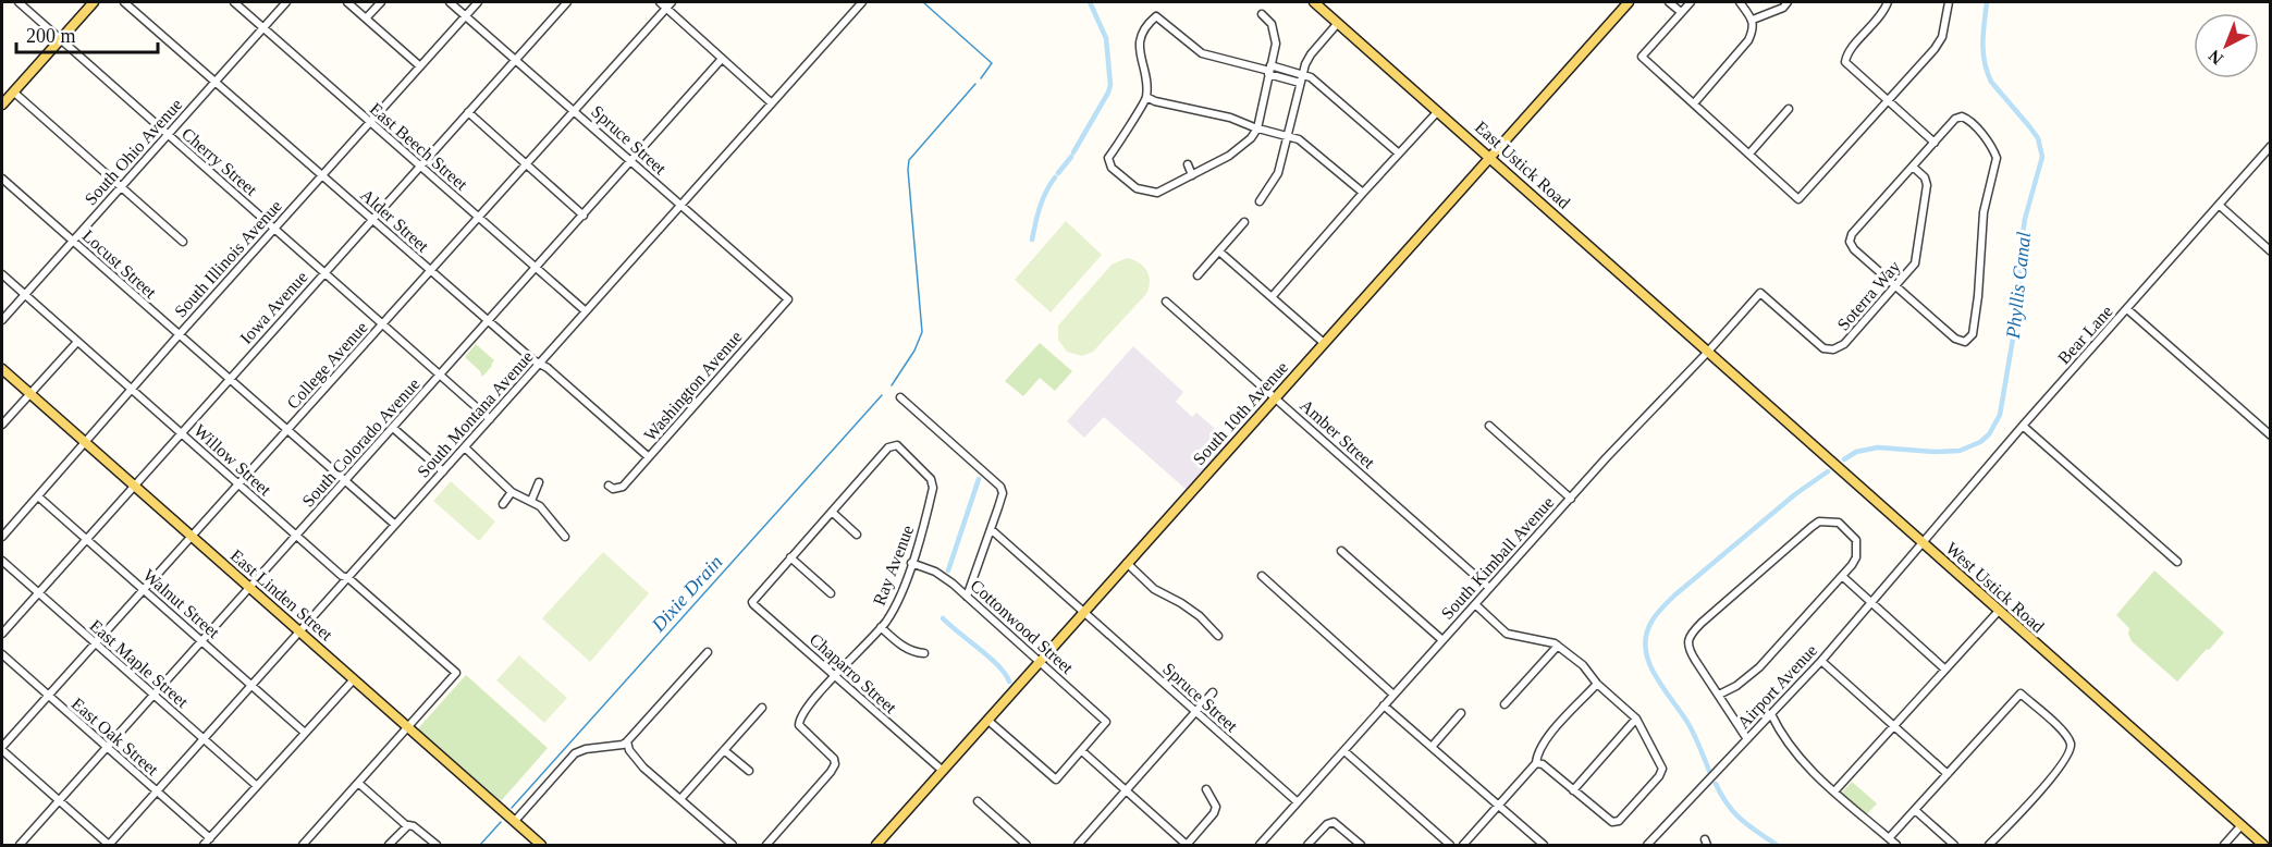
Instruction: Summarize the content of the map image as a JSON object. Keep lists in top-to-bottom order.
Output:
{
  "streets": {
    "main road": [
      "East Ustick Road",
      "South 10th Avenue",
      "West Ustick Road",
      "East Linden Street"
    ],
    "street": [
      "Spruce Street",
      "East Beech Street",
      "South Ohio Avenue",
      "Cherry Street",
      "Alder Street",
      "South Illinois Avenue",
      "Locust Street",
      "Soterra Way",
      "Iowa Avenue",
      "Bear Lane",
      "College Avenue",
      "Washington Avenue",
      "South Montana Avenue",
      "Amber Street",
      "South Colorado Avenue",
      "Willow Street",
      "South Kimball Avenue",
      "Ray Avenue",
      "Walnut Street",
      "Cottonwood Street",
      "East Maple Street",
      "Chaparro Street",
      "Airport Avenue",
      "East Oak Street"
    ]
  },
  "crossings": [
    ["Spruce Street", "South Illinois Avenue"],
    ["Spruce Street", "Iowa Avenue"],
    ["Spruce Street", "College Avenue"],
    ["Spruce Street", "Washington Avenue"],
    ["Spruce Street", "South 10th Avenue"],
    ["Spruce Street", "South Montana Avenue"],
    ["Spruce Street", "South Colorado Avenue"],
    ["Spruce Street", "South Kimball Avenue"],
    ["East Beech Street", "South Ohio Avenue"],
    ["East Beech Street", "South Illinois Avenue"],
    ["East Beech Street", "Iowa Avenue"],
    ["East Beech Street", "College Avenue"],
    ["East Beech Street", "South Montana Avenue"],
    ["East Beech Street", "South Colorado Avenue"],
    ["South Ohio Avenue", "Cherry Street"],
    ["South Ohio Avenue", "Alder Street"],
    ["South Ohio Avenue", "Locust Street"],
    ["South Ohio Avenue", "Willow Street"],
    ["Cherry Street", "South Illinois Avenue"],
    ["Cherry Street", "Iowa Avenue"],
    ["Cherry Street", "College Avenue"],
    ["Cherry Street", "South Montana Avenue"],
    ["Cherry Street", "South Colorado Avenue"],
    ["East Ustick Road", "South 10th Avenue"],
    ["East Ustick Road", "South Kimball Avenue"],
    ["East Ustick Road", "West Ustick Road"],
    ["Alder Street", "South Illinois Avenue"],
    ["Alder Street", "Iowa Avenue"],
    ["Alder Street", "College Avenue"],
    ["Alder Street", "Washington Avenue"],
    ["Alder Street", "South Montana Avenue"],
    ["Alder Street", "South Colorado Avenue"],
    ["South Illinois Avenue", "Locust Street"],
    ["South Illinois Avenue", "Willow Street"],
    ["South Illinois Avenue", "East Linden Street"],
    ["South Illinois Avenue", "Walnut Street"],
    ["Locust Street", "Iowa Avenue"],
    ["Locust Street", "College Avenue"],
    ["Locust Street", "South Montana Avenue"],
    ["Locust Street", "South Colorado Avenue"],
    ["Soterra Way", "South Kimball Avenue"],
    ["Iowa Avenue", "Willow Street"],
    ["Iowa Avenue", "East Linden Street"],
    ["Iowa Avenue", "Walnut Street"],
    ["Iowa Avenue", "East Maple Street"],
    ["Bear Lane", "West Ustick Road"],
    ["Bear Lane", "Airport Avenue"],
    ["College Avenue", "Willow Street"],
    ["College Avenue", "East Linden Street"],
    ["College Avenue", "Walnut Street"],
    ["College Avenue", "East Maple Street"],
    ["College Avenue", "East Oak Street"],
    ["South 10th Avenue", "Amber Street"],
    ["South 10th Avenue", "Cottonwood Street"],
    ["South 10th Avenue", "Chaparro Street"],
    ["South Montana Avenue", "Willow Street"],
    ["South Montana Avenue", "East Linden Street"],
    ["South Montana Avenue", "Walnut Street"],
    ["South Montana Avenue", "East Maple Street"],
    ["South Montana Avenue", "East Oak Street"],
    ["Amber Street", "South Kimball Avenue"],
    ["South Colorado Avenue", "Willow Street"],
    ["South Colorado Avenue", "East Linden Street"],
    ["South Colorado Avenue", "Walnut Street"],
    ["South Colorado Avenue", "East Maple Street"],
    ["South Colorado Avenue", "East Oak Street"],
    ["Willow Street", "East Linden Street"],
    ["South Kimball Avenue", "West Ustick Road"],
    ["Ray Avenue", "Cottonwood Street"],
    ["Ray Avenue", "Chaparro Street"],
    ["West Ustick Road", "Airport Avenue"]
  ],
  "water": ["Phyllis Canal", "Dixie Drain"],
  "scale_bar": "200 m",
  "north": "bottom left"
}
